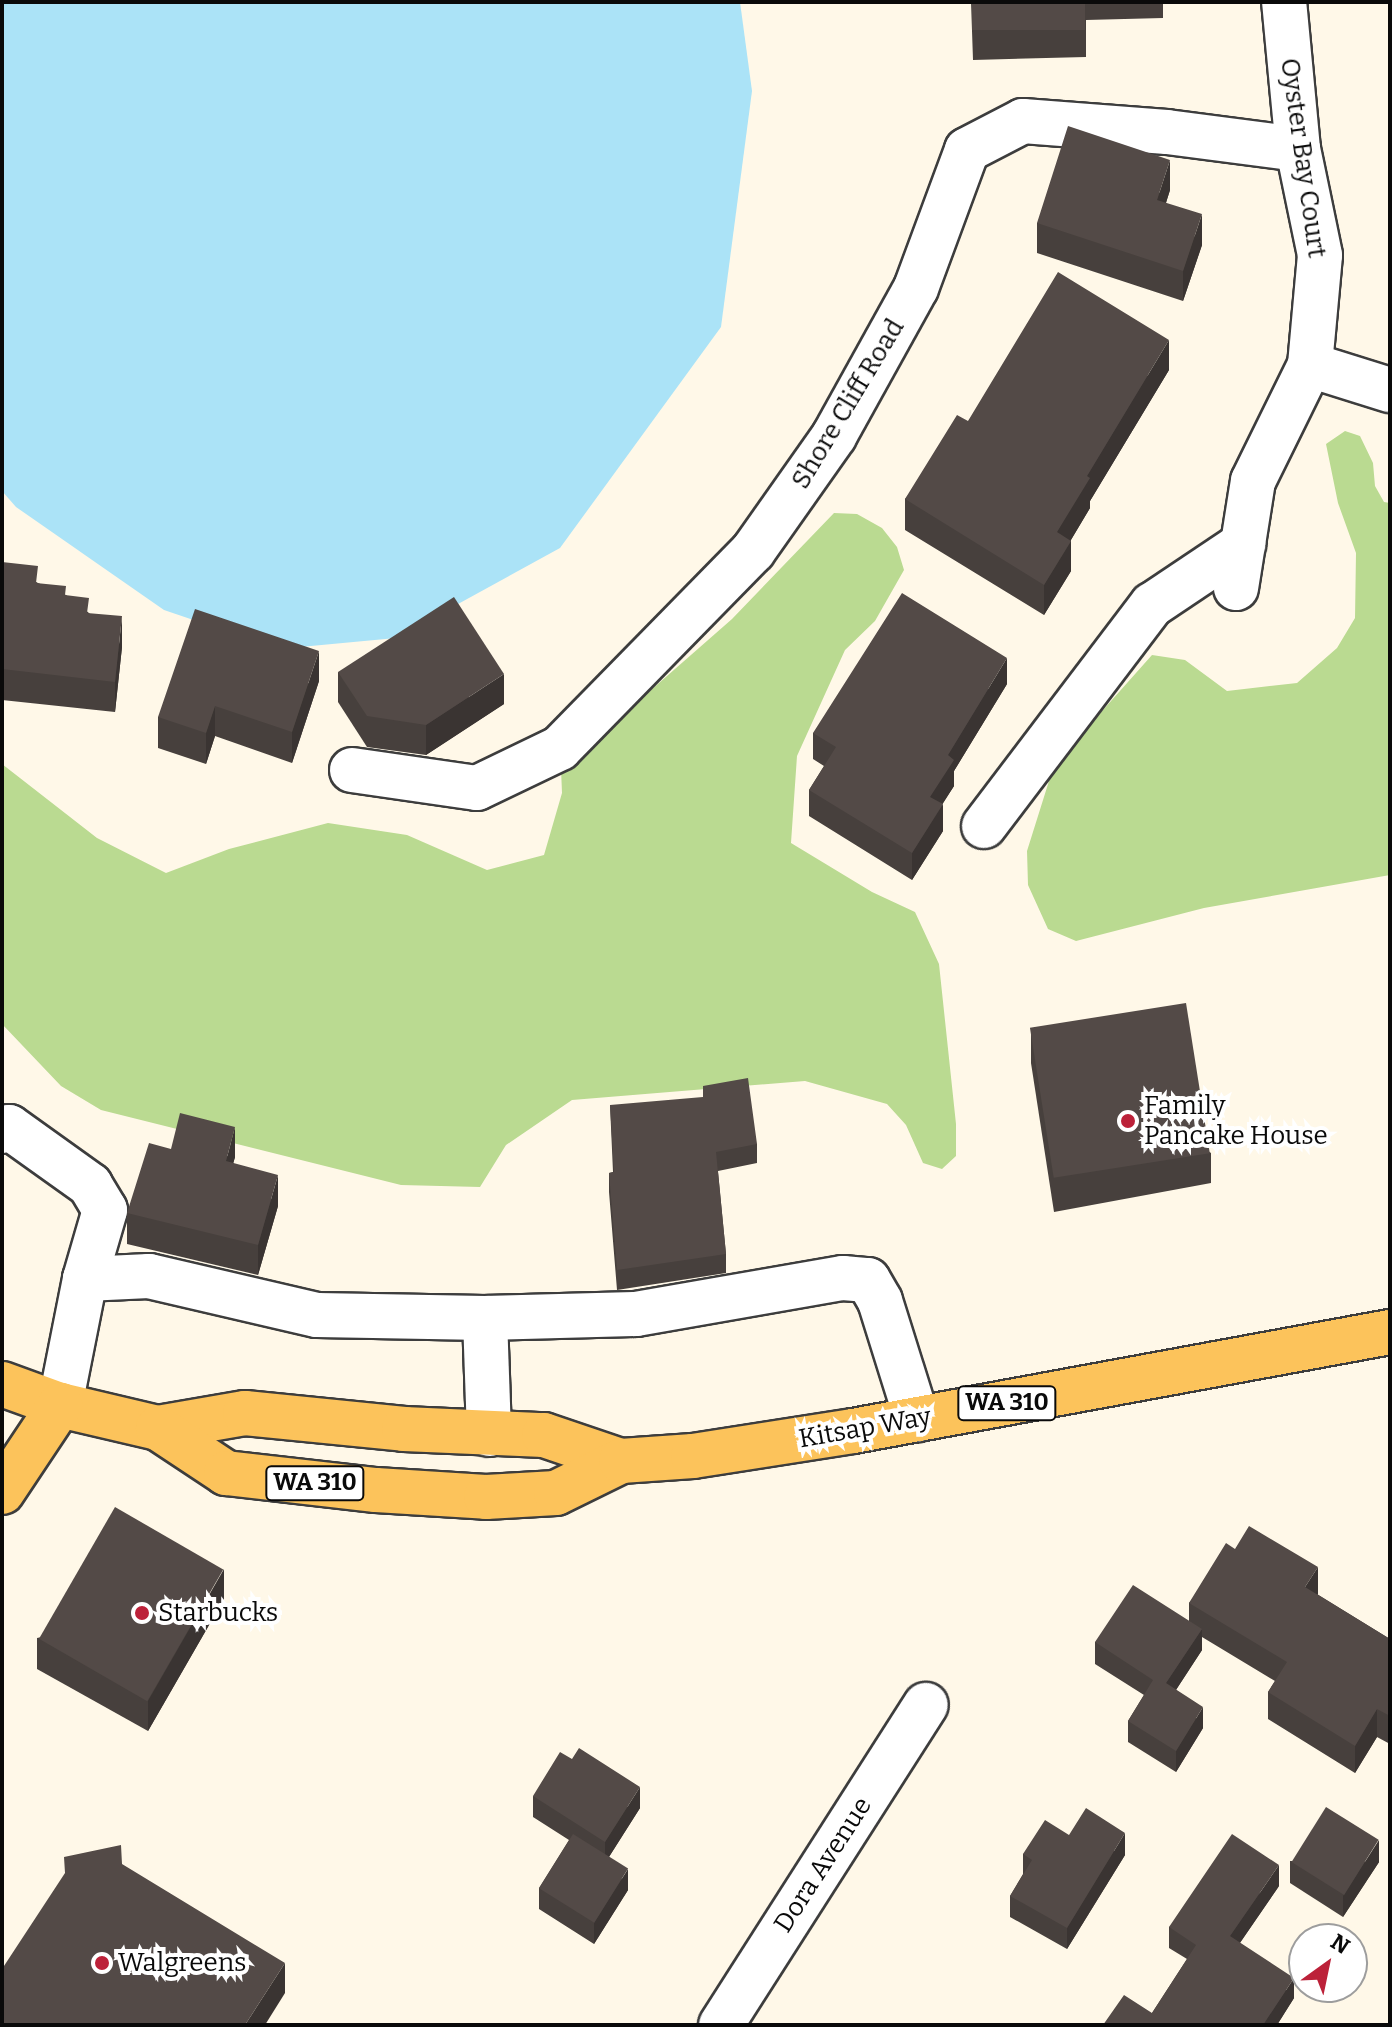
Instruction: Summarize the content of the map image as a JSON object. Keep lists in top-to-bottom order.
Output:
{
  "streets": {
    "main road": ["WA 310", "Kitsap Way"],
    "street": ["Oyster Bay Court", "Shore Cliff Road", "Dora Avenue"]
  },
  "crossings": [
    ["Oyster Bay Court", "Shore Cliff Road"]
  ],
  "places": ["Family Pancake House", "Starbucks", "Walgreens"],
  "north": "top right"
}
